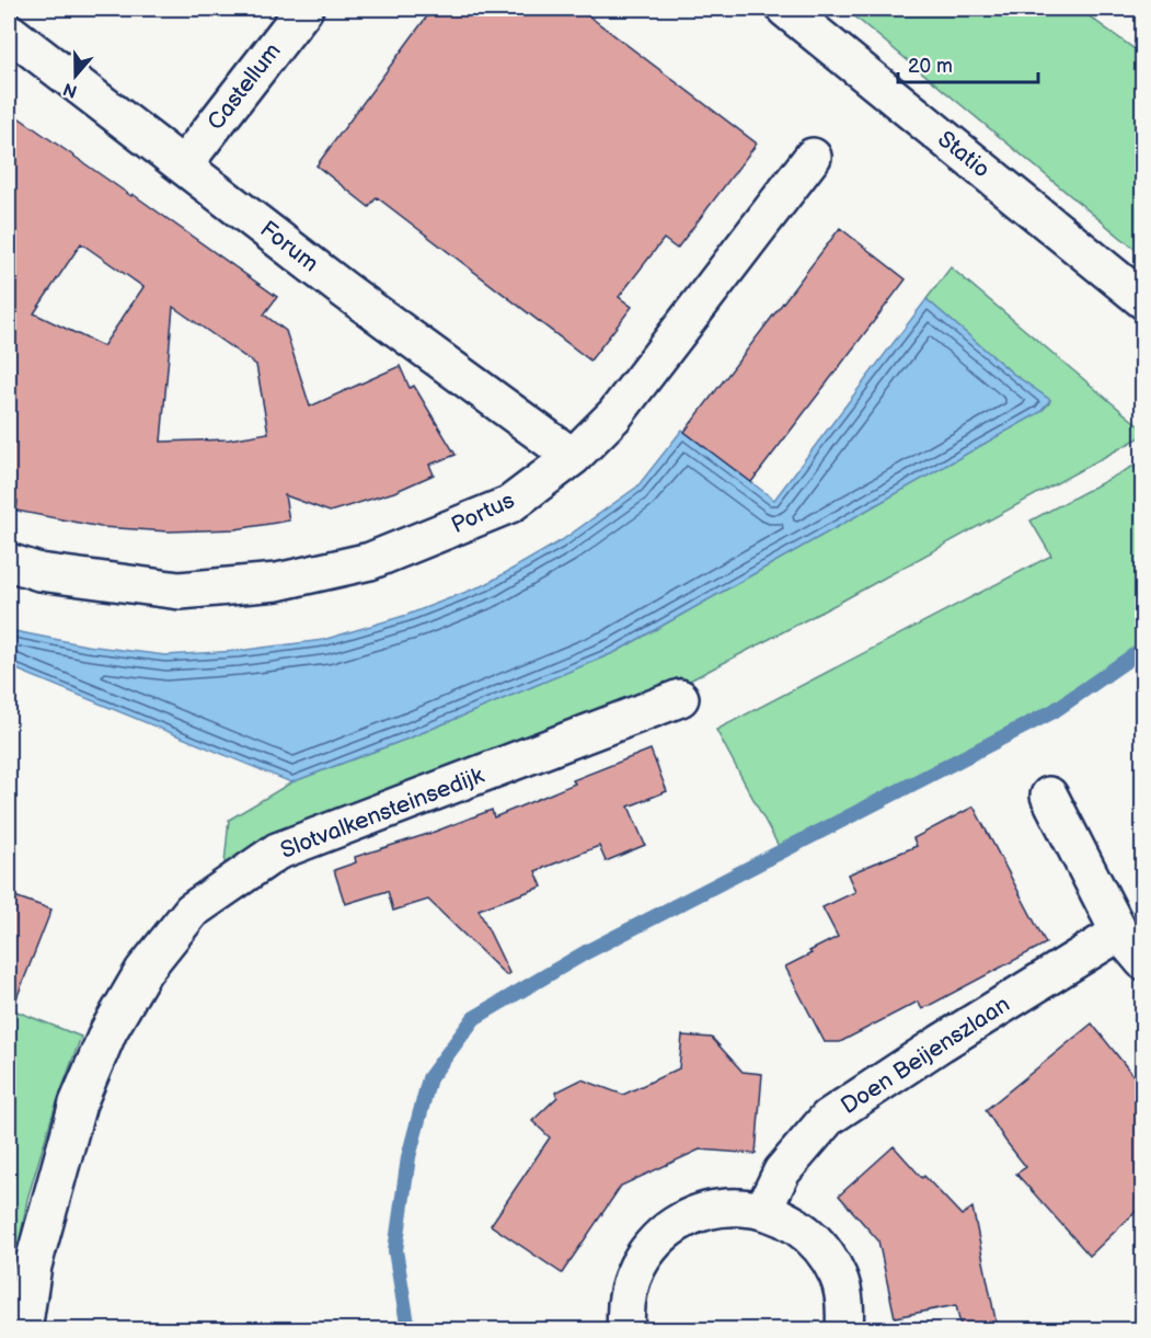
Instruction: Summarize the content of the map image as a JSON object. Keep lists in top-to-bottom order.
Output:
{
  "streets": {
    "street": [
      "Castellum",
      "Statio",
      "Forum",
      "Portus",
      "Slotvalkensteinsedijk",
      "Doen Beijenszlaan"
    ]
  },
  "crossings": [
    ["Castellum", "Forum"],
    ["Forum", "Portus"]
  ],
  "scale_bar": "20 m",
  "north": "bottom"
}
